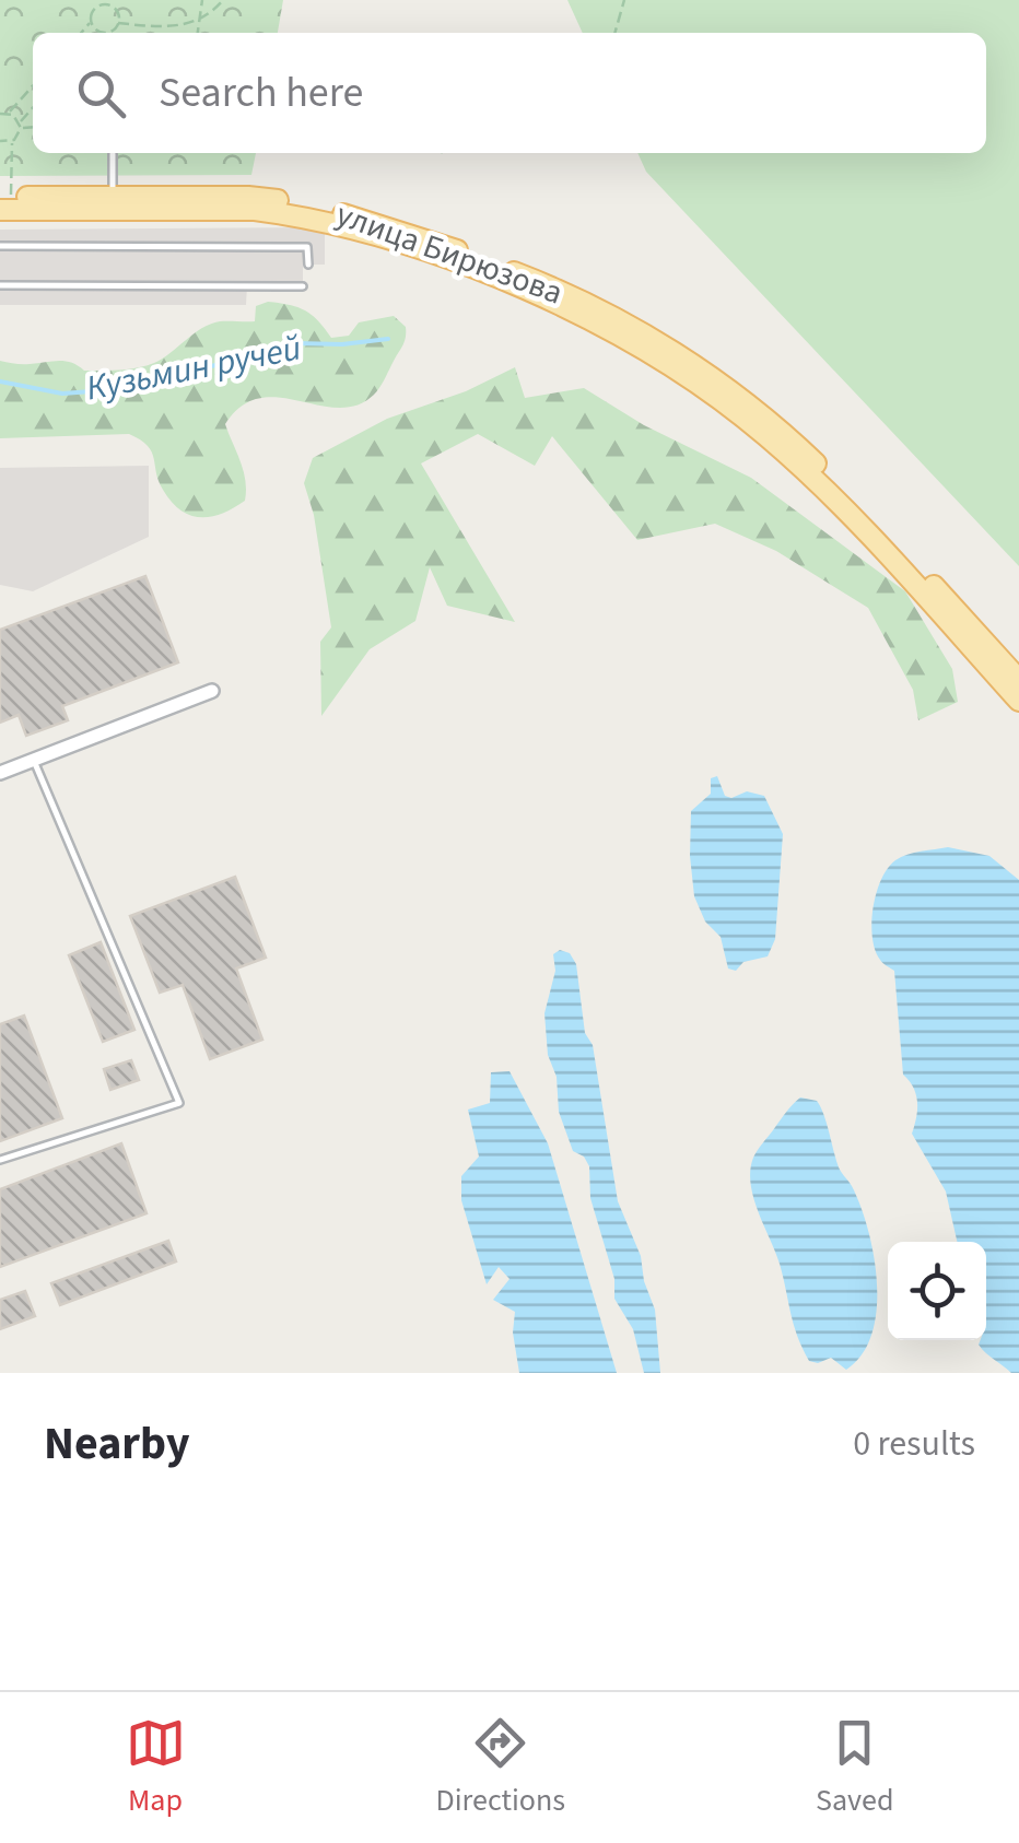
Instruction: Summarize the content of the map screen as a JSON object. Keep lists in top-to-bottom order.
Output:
{
  "streets": {
    "main road": ["улица Бирюзова"]
  },
  "water": ["Кузьмин ручей"],
  "page": {
    "search": "Search here",
    "heading": ["Nearby", "0 results"],
    "nav": ["Map", "Directions", "Saved"]
  }
}
